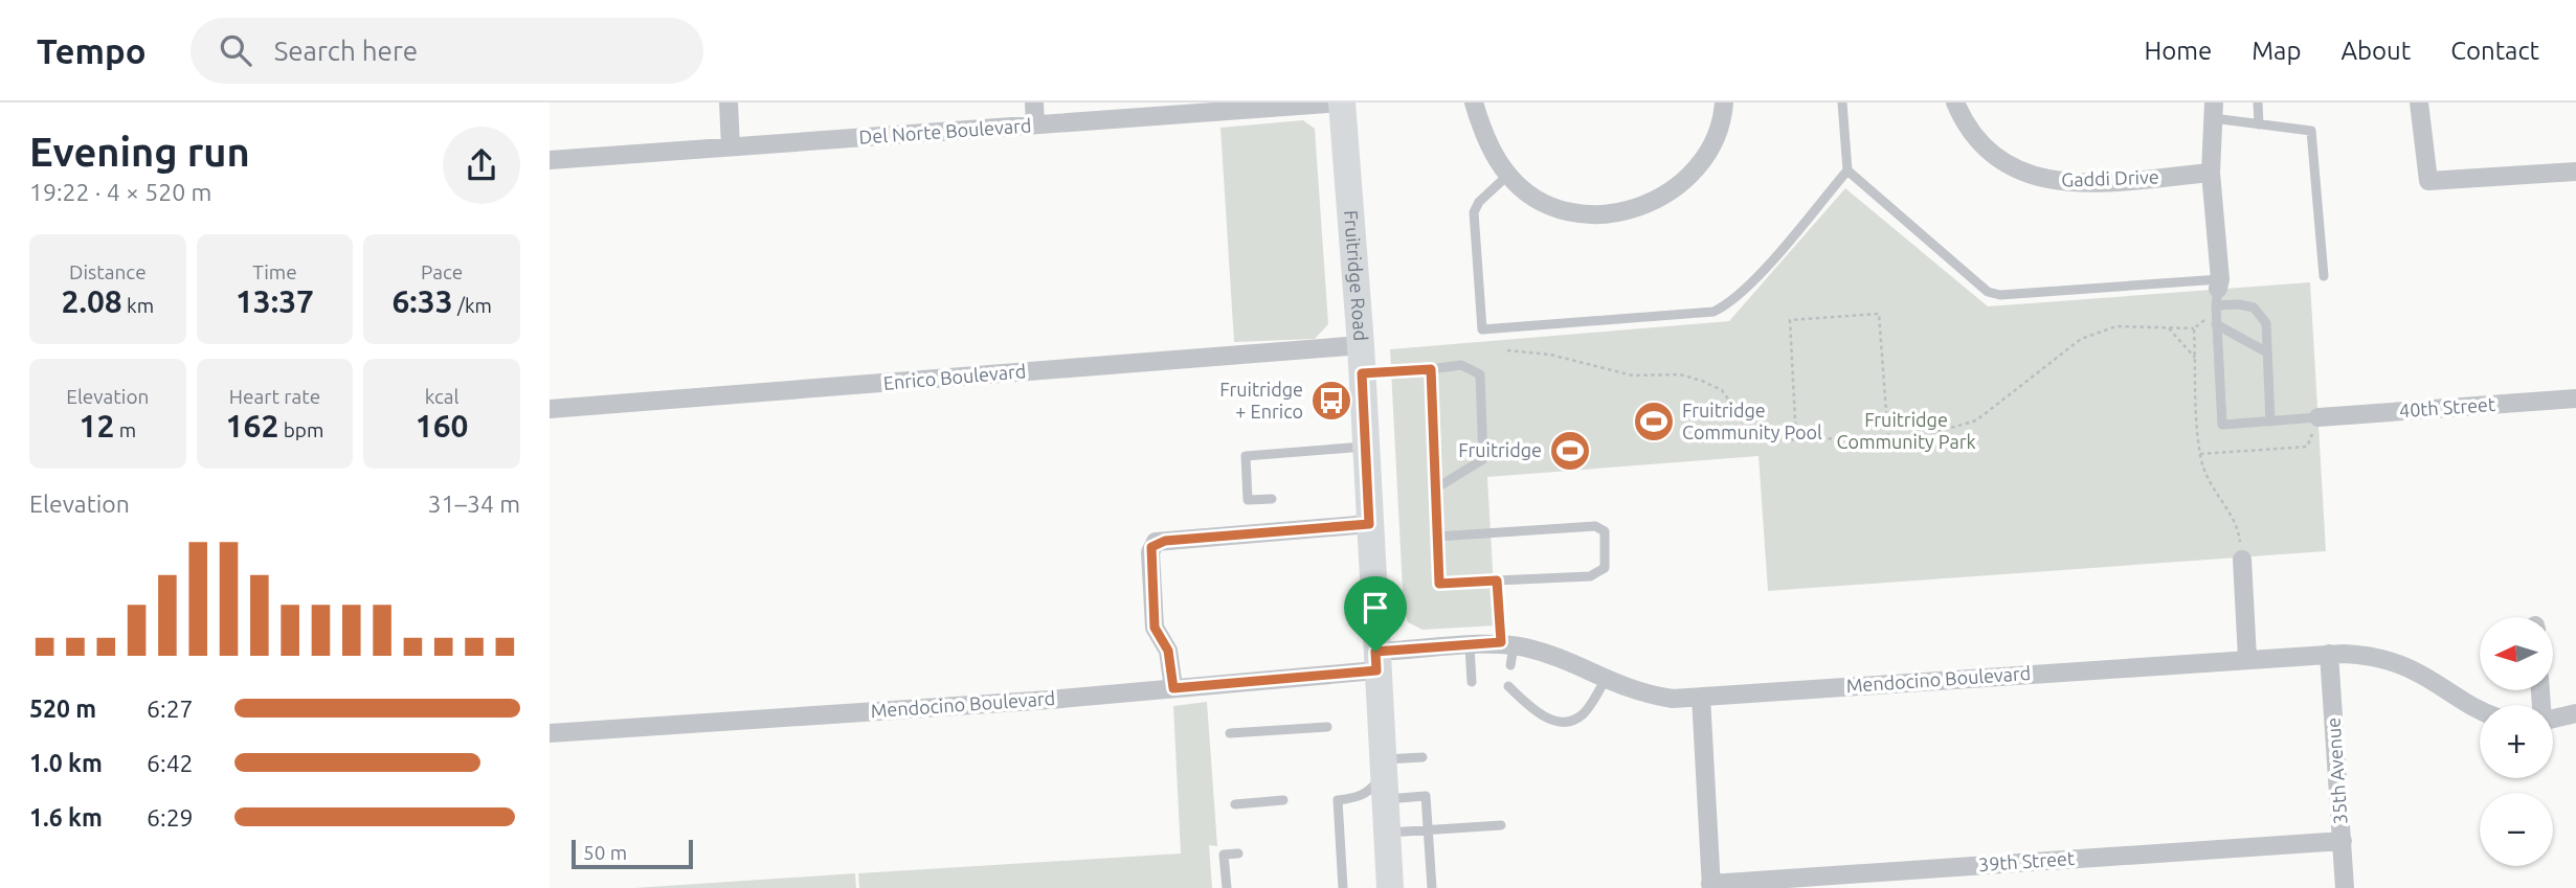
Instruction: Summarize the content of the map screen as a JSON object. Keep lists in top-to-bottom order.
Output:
{
  "streets": {
    "main road": ["Fruitridge Road"],
    "street": [
      "Del Norte Boulevard",
      "Gaddi Drive",
      "Enrico Boulevard",
      "40th Street",
      "Mendocino Boulevard",
      "35th Avenue",
      "39th Street"
    ]
  },
  "crossings": [
    ["Del Norte Boulevard", "Fruitridge Road"],
    ["Fruitridge Road", "Enrico Boulevard"],
    ["Fruitridge Road", "Mendocino Boulevard"],
    ["Mendocino Boulevard", "35th Avenue"],
    ["35th Avenue", "39th Street"]
  ],
  "parks": ["Fruitridge Community Park"],
  "places": {
    "bus stop": ["Fruitridge + Enrico"],
    "sports": ["Fruitridge Community Pool", "Fruitridge"]
  },
  "scale_bar": "50 m",
  "north": "left",
  "page": {
    "header": "Tempo",
    "search": "Search here",
    "nav": [
      "Home",
      "Map",
      "About",
      "Contact"
    ],
    "heading": ["Evening run", "19:22 · 4 × 520 m"],
    "stats": [
      ["Distance", "2.08 km"],
      ["Time", "13:37"],
      ["Pace", "6:33 /km"],
      ["Elevation", "12 m"],
      ["Heart rate", "162 bpm"],
      ["kcal", "160"]
    ],
    "chart": ["Elevation", "31–34 m"],
    "map_buttons": ["+", "−"],
    "list": [
      {
        "name": "520 m",
        "note": "6:27"
      },
      {
        "name": "1.0 km",
        "note": "6:42"
      },
      {
        "name": "1.6 km",
        "note": "6:29"
      }
    ],
    "scale": "50 m"
  }
}
